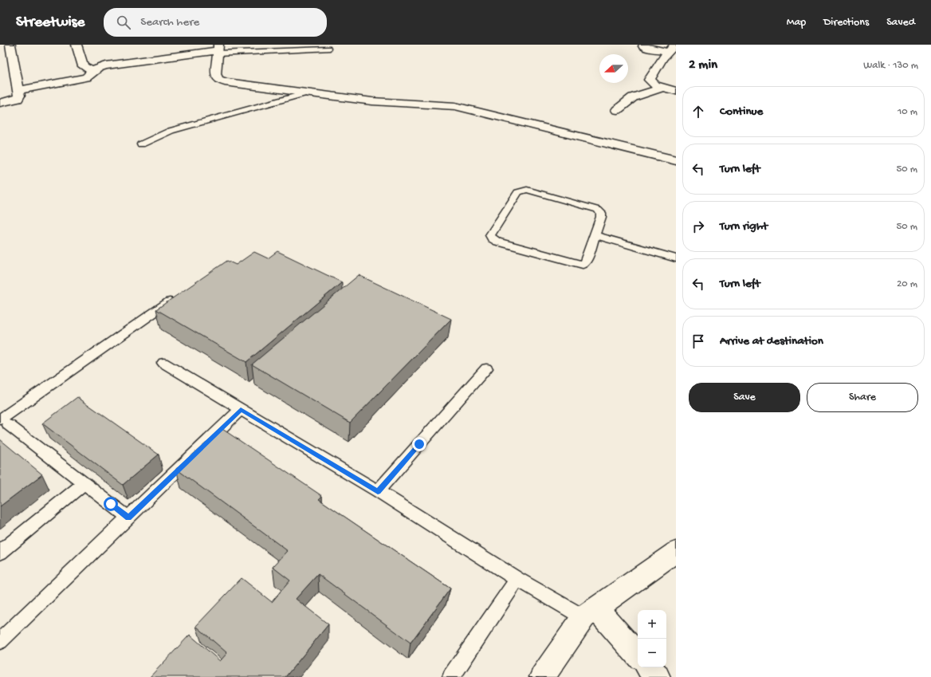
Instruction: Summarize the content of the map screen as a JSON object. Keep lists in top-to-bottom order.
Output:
{
  "north": "left",
  "page": {
    "header": "Streetwise",
    "search": "Search here",
    "nav": ["Map", "Directions", "Saved"],
    "heading": ["2 min", "Walk · 130 m"],
    "list": [
      ["Continue", "10 m"],
      ["Turn left", "50 m"],
      ["Turn right", "50 m"],
      ["Turn left", "20 m"],
      "Arrive at destination"
    ],
    "buttons": ["Save", "Share"],
    "map_buttons": ["+", "−"]
  }
}
